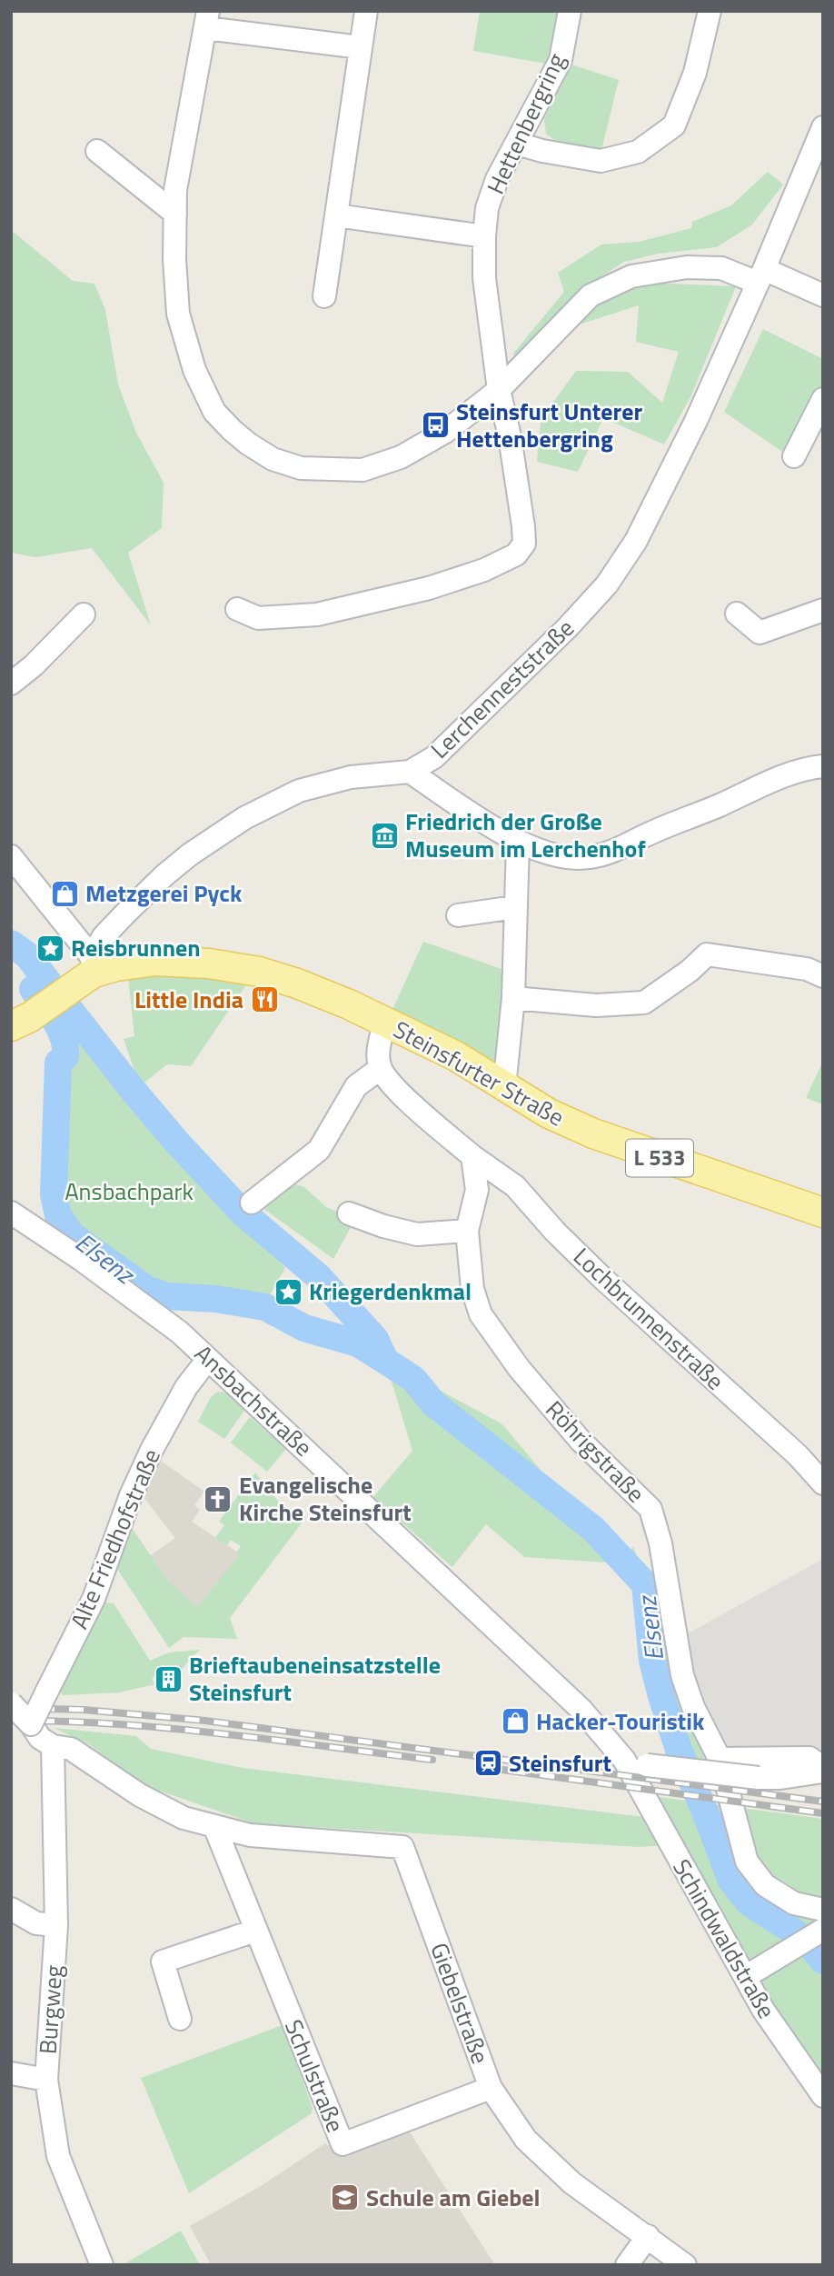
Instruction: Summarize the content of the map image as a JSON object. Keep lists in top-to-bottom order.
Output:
{
  "streets": {
    "main road": ["Steinsfurter Straße", "L 533"],
    "street": [
      "Hettenbergring",
      "Lerchenneststraße",
      "Lochbrunnenstraße",
      "Ansbachstraße",
      "Röhrigstraße",
      "Alte Friedhofstraße",
      "Schindwaldstraße",
      "Giebelstraße",
      "Burgweg",
      "Schulstraße"
    ]
  },
  "crossings": [
    ["Lerchenneststraße", "Steinsfurter Straße"],
    ["Lerchenneststraße", "L 533"],
    ["Steinsfurter Straße", "L 533"],
    ["Lochbrunnenstraße", "Röhrigstraße"],
    ["Ansbachstraße", "Alte Friedhofstraße"],
    ["Ansbachstraße", "Schindwaldstraße"],
    ["Alte Friedhofstraße", "Burgweg"],
    ["Giebelstraße", "Schulstraße"]
  ],
  "water": ["Elsenz"],
  "parks": ["Ansbachpark"],
  "places": {
    "bus stop": ["Steinsfurt Unterer Hettenbergring"],
    "museum": ["Friedrich der Große Museum im Lerchenhof"],
    "shop": ["Metzgerei Pyck", "Hacker-Touristik"],
    "place": ["Reisbrunnen", "Kriegerdenkmal"],
    "restaurant": ["Little India"],
    "church": ["Evangelische Kirche Steinsfurt"],
    "building": ["Brieftaubeneinsatzstelle Steinsfurt"],
    "station": ["Steinsfurt"],
    "school or university": ["Schule am Giebel"]
  }
}
